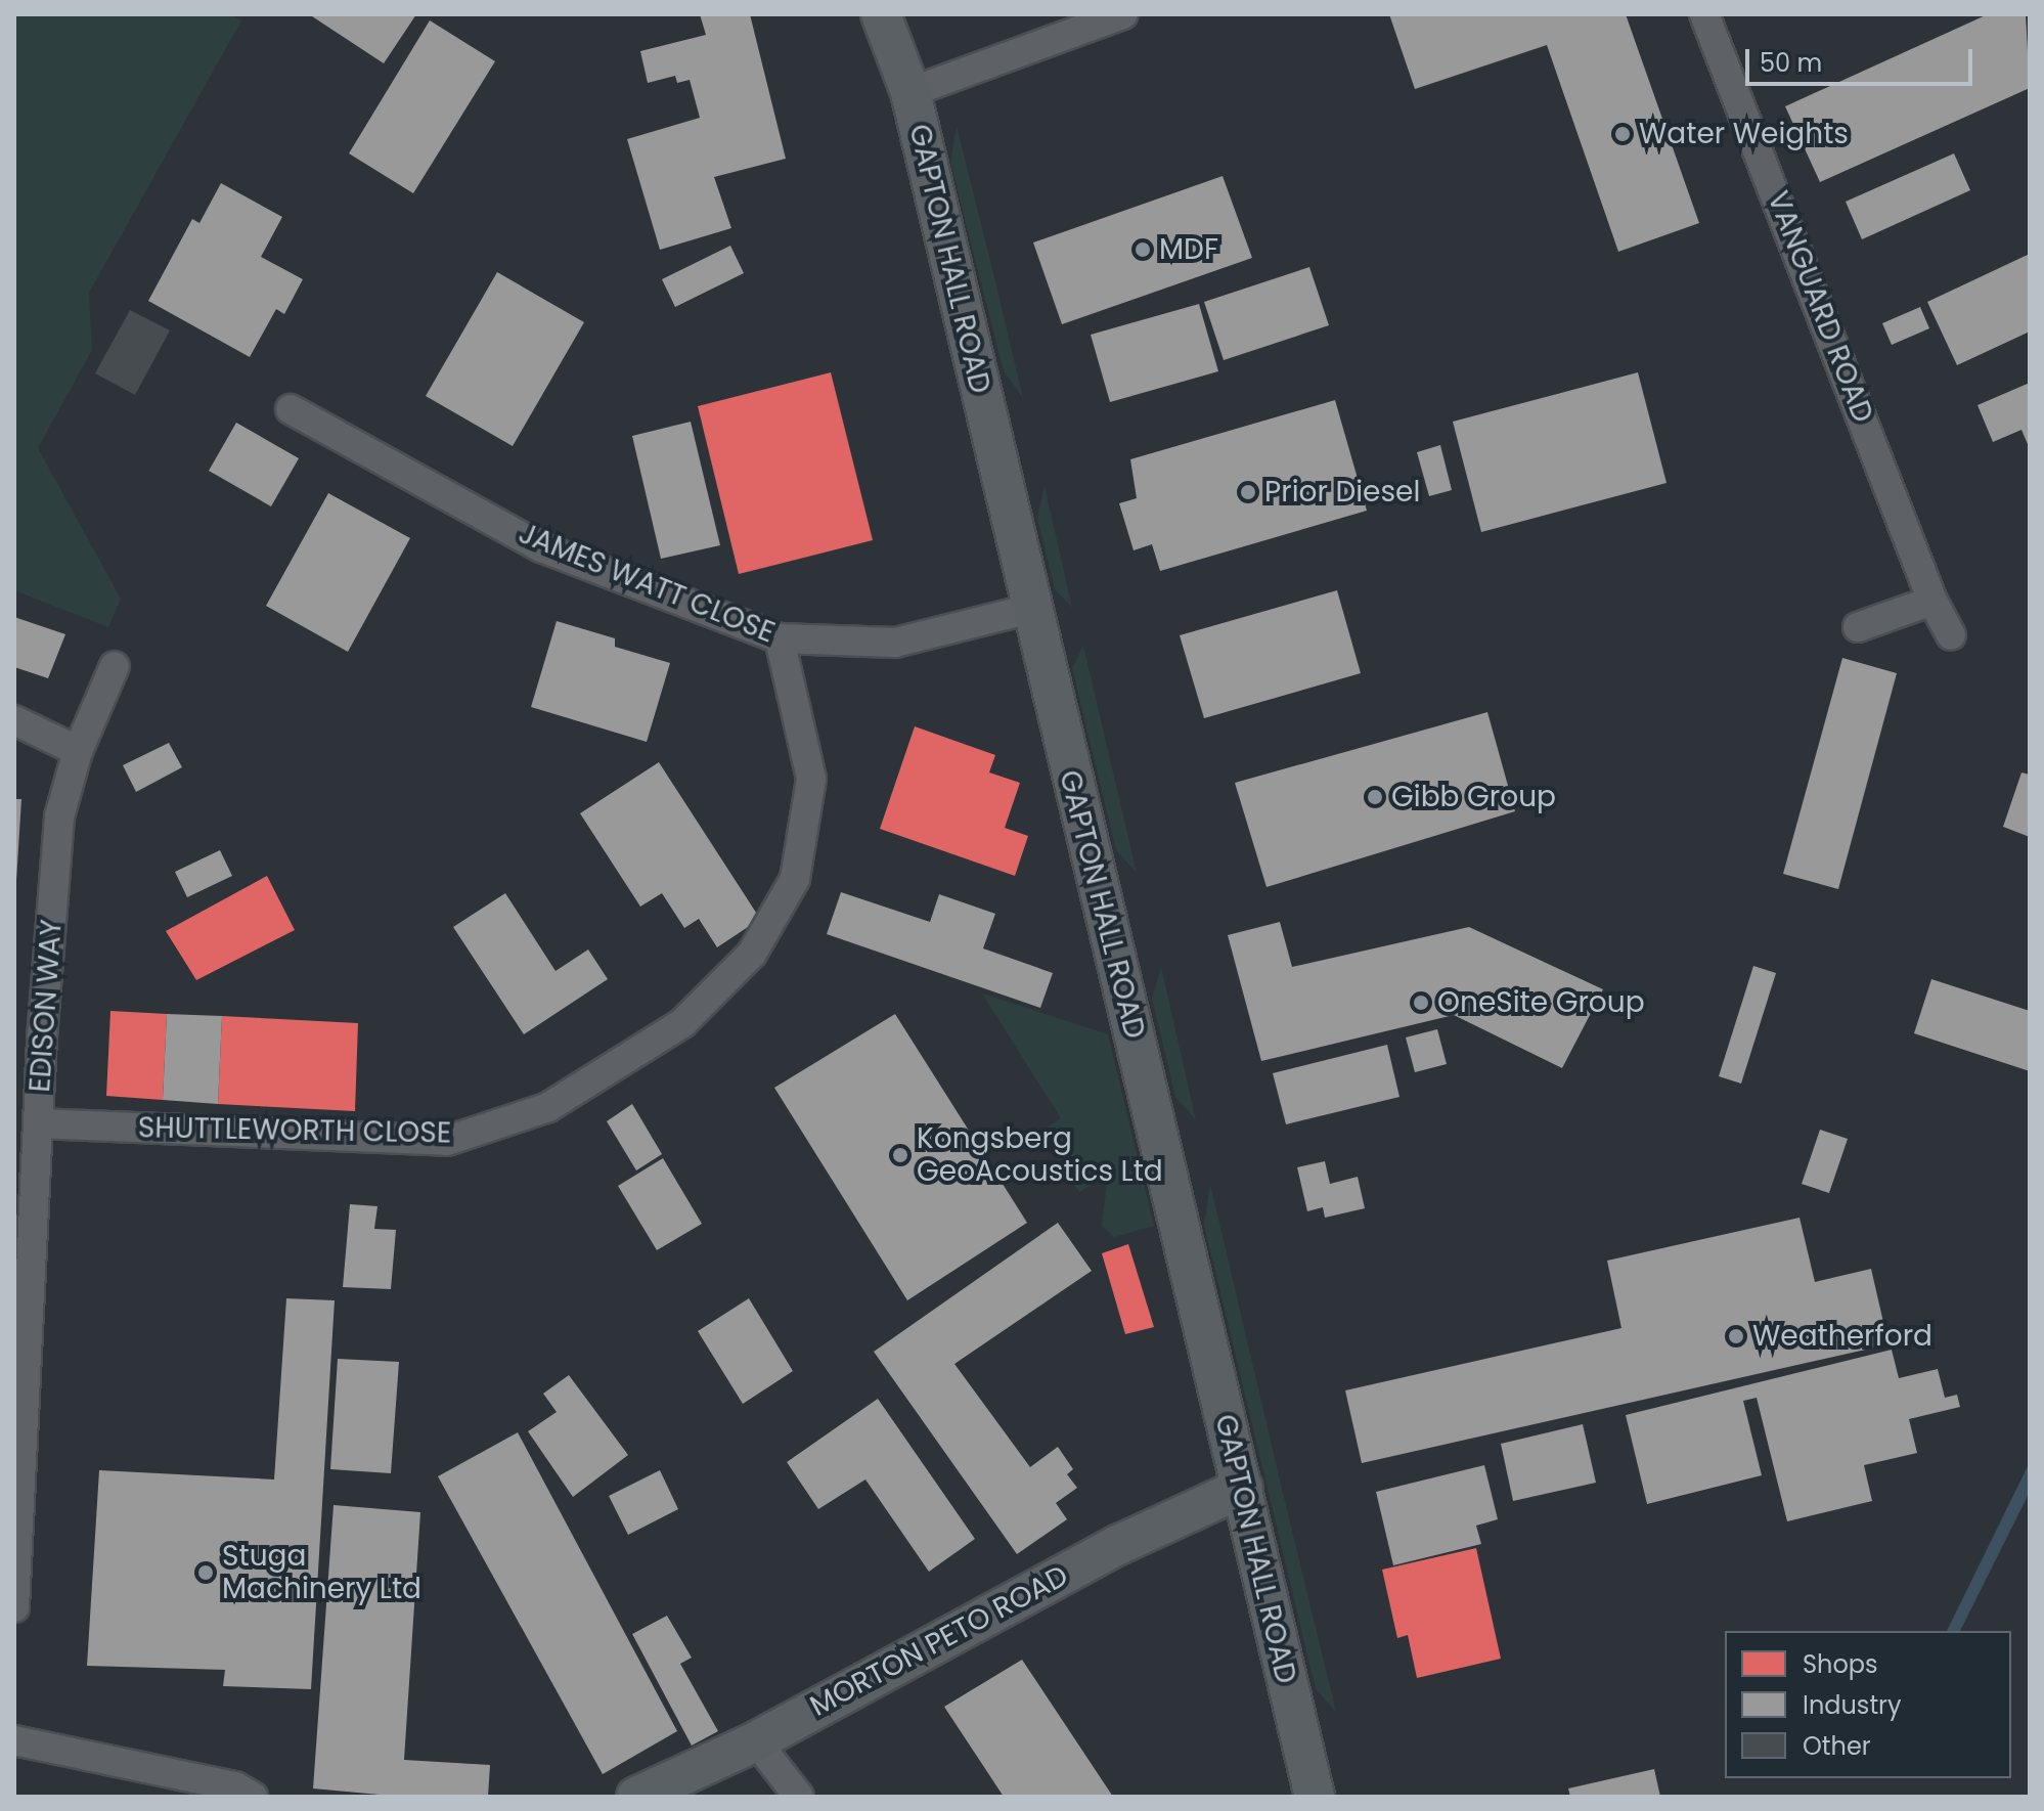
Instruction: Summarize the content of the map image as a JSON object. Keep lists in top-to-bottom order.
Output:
{
  "streets": {
    "street": [
      "GAPTON HALL ROAD",
      "VANGUARD ROAD",
      "JAMES WATT CLOSE",
      "EDISON WAY",
      "SHUTTLEWORTH CLOSE",
      "MORTON PETO ROAD"
    ]
  },
  "crossings": [
    ["GAPTON HALL ROAD", "JAMES WATT CLOSE"],
    ["GAPTON HALL ROAD", "MORTON PETO ROAD"],
    ["JAMES WATT CLOSE", "SHUTTLEWORTH CLOSE"],
    ["EDISON WAY", "SHUTTLEWORTH CLOSE"]
  ],
  "places": [
    "Water Weights",
    "MDF",
    "Prior Diesel",
    "Gibb Group",
    "OneSite Group",
    "Kongsberg GeoAcoustics Ltd",
    "Weatherford",
    "Stuga Machinery Ltd"
  ],
  "legend": ["Shops", "Industry", "Other"],
  "scale_bar": "50 m"
}
